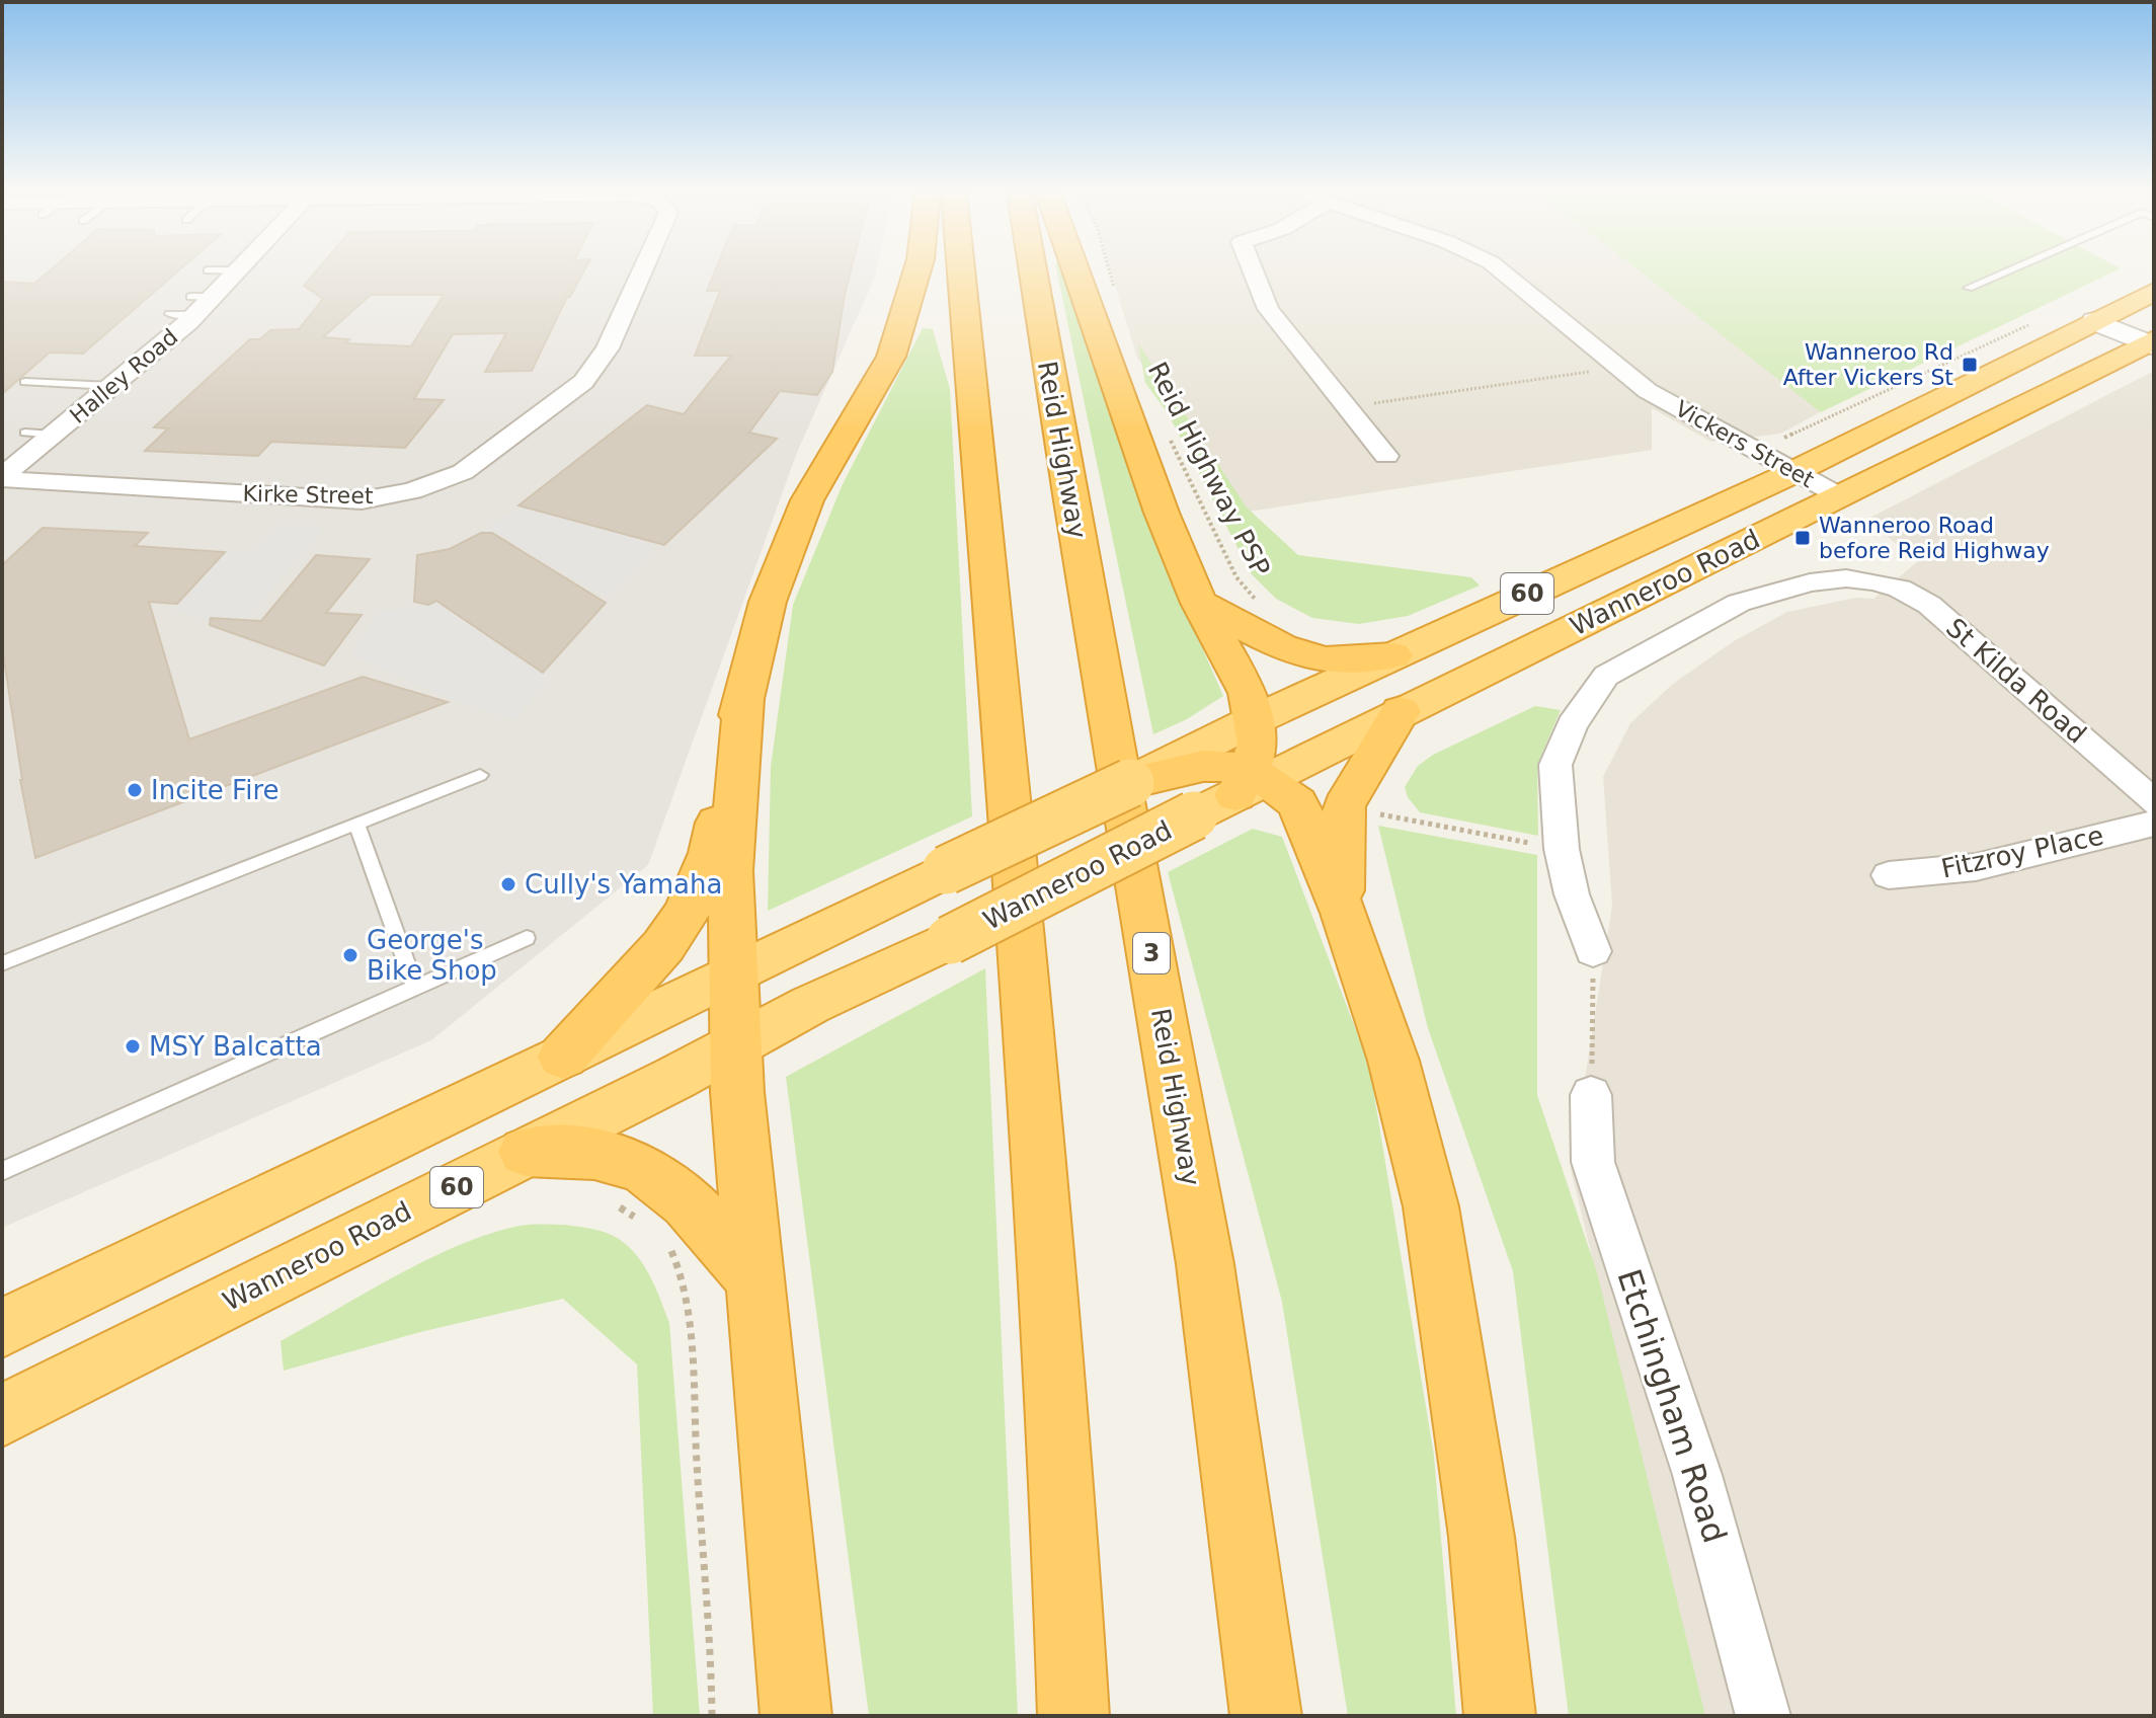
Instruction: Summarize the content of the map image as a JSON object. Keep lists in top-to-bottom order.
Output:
{
  "streets": {
    "highway": [
      "Reid Highway",
      "Wanneroo Road",
      "60",
      "3"
    ],
    "street": [
      "Halley Road",
      "Vickers Street",
      "Kirke Street",
      "St Kilda Road",
      "Fitzroy Place",
      "Etchingham Road"
    ],
    "path": ["Reid Highway PSP"]
  },
  "crossings": [
    ["Halley Road", "Kirke Street"],
    ["Vickers Street", "Wanneroo Road"]
  ],
  "places": {
    "transit": ["Wanneroo Rd After Vickers St", "Wanneroo Road before Reid Highway"],
    "other": [
      "Incite Fire",
      "Cully's Yamaha",
      "George's Bike Shop",
      "MSY Balcatta"
    ]
  }
}
